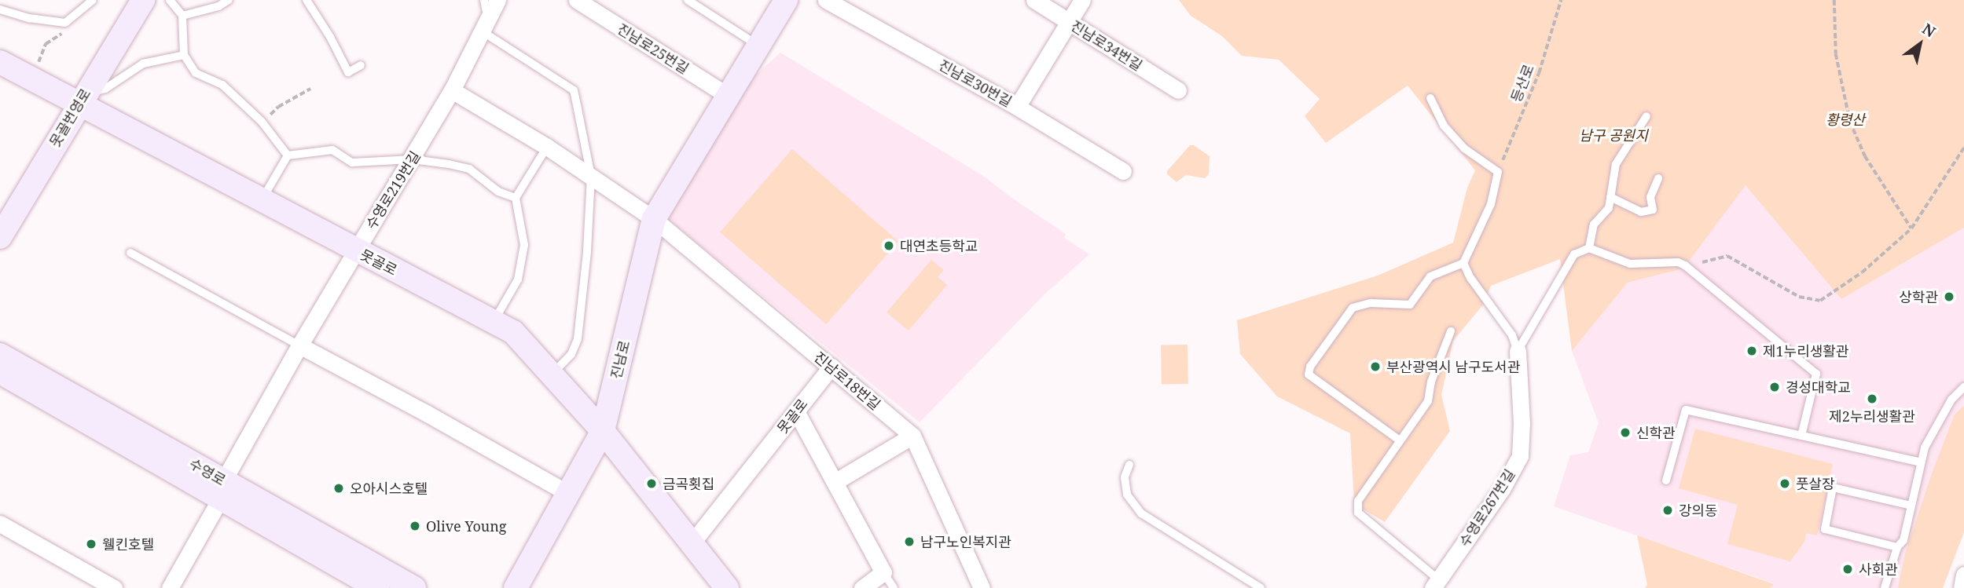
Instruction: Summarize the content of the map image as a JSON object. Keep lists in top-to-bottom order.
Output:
{
  "streets": {
    "main road": [
      "못골번영로",
      "못골로",
      "진남로",
      "수영로"
    ],
    "street": [
      "진남로34번길",
      "진남로25번길",
      "진남로30번길",
      "수영로219번길",
      "진남로18번길",
      "수영로267번길"
    ],
    "path": ["등산로"]
  },
  "crossings": [
    ["진남로25번길", "진남로"],
    ["못골번영로", "못골로"],
    ["수영로219번길", "못골로"],
    ["수영로219번길", "수영로"],
    ["못골로", "진남로"],
    ["못골로", "진남로18번길"],
    ["진남로", "진남로18번길"]
  ],
  "parks": ["황령산", "남구 공원지"],
  "places": [
    "대연초등학교",
    "상학관",
    "제1누리생활관",
    "부산광역시 남구도서관",
    "경성대학교",
    "제2누리생활관",
    "신학관",
    "금곡횟집",
    "풋살장",
    "오아시스호텔",
    "강의동",
    "Olive Young",
    "남구노인복지관",
    "웰킨호텔",
    "사회관"
  ],
  "north": "top right"
}
